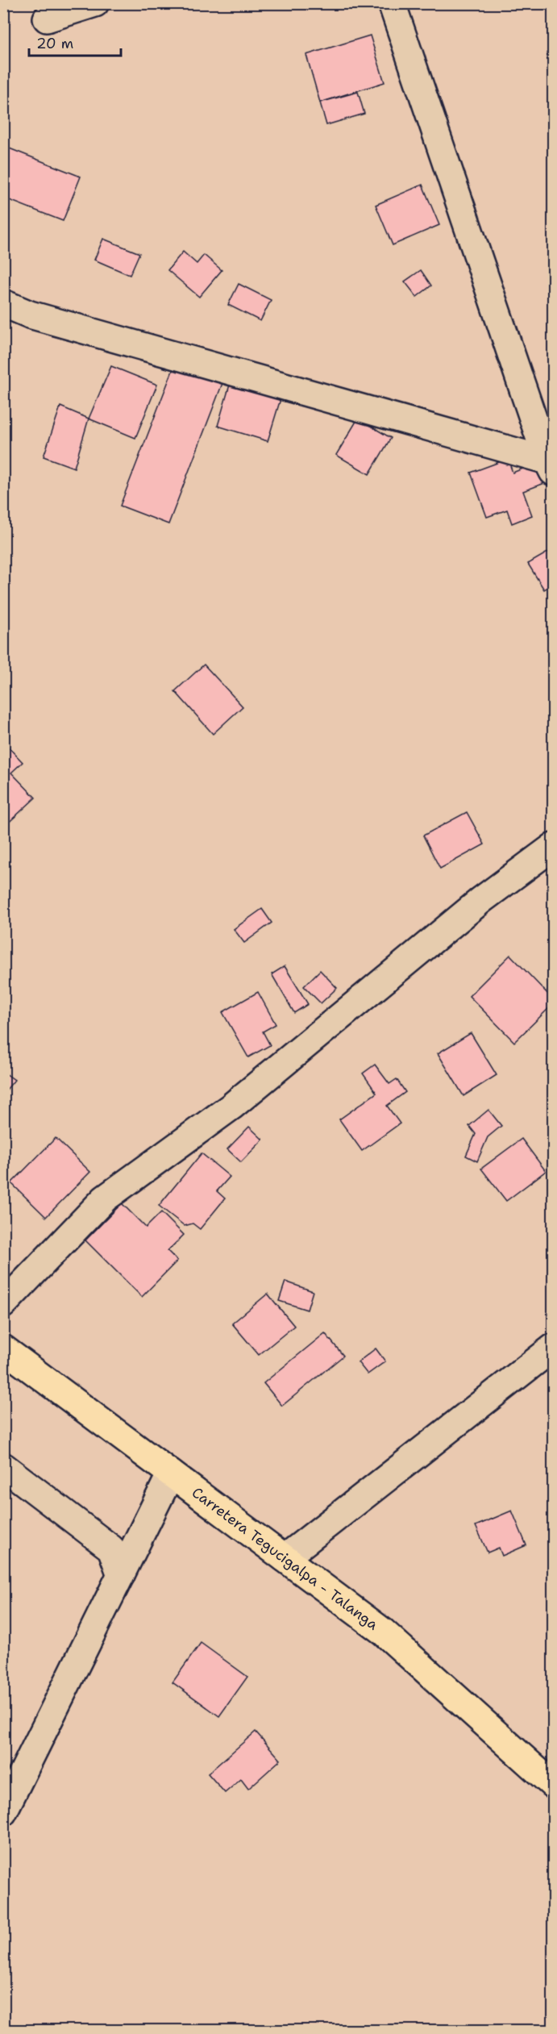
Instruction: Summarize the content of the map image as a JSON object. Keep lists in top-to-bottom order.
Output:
{
  "streets": {
    "main road": ["Carretera Tegucigalpa - Talanga"]
  },
  "scale_bar": "20 m"
}
